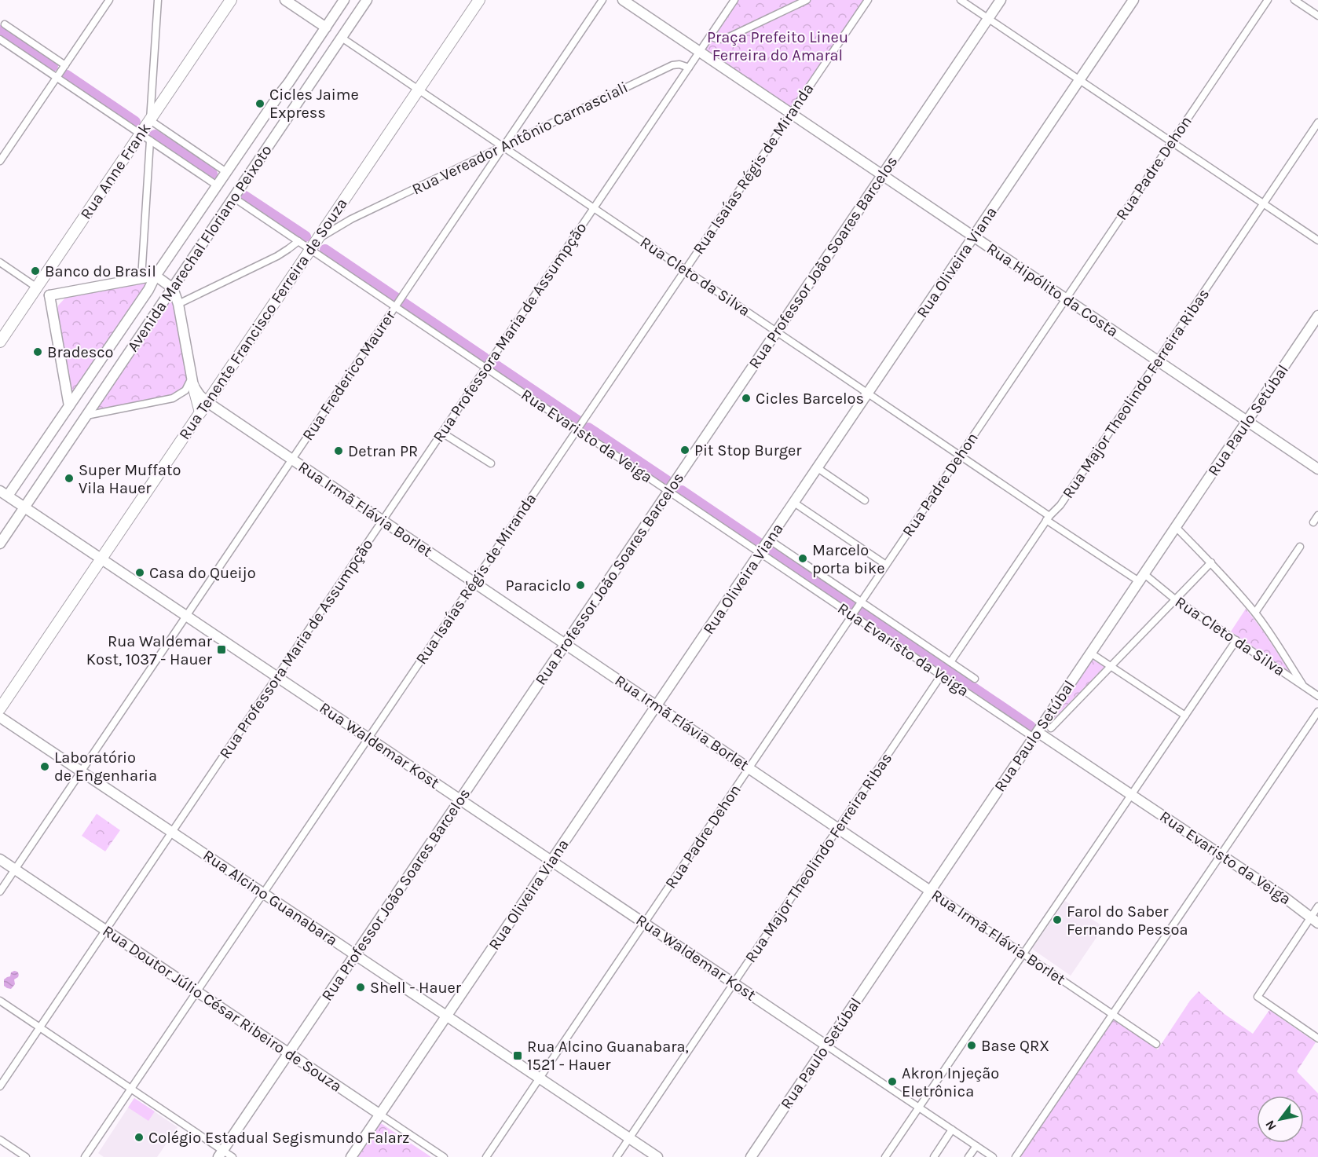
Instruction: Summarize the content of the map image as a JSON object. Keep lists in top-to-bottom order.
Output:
{
  "streets": {
    "main road": [
      "Rua Anne Frank",
      "Avenida Marechal Floriano Peixoto",
      "Rua Professor João Soares Barcelos",
      "Rua Oliveira Viana",
      "Rua Hipólito da Costa",
      "Rua Tenente Francisco Ferreira de Souza",
      "Rua Paulo Setúbal",
      "Rua Evaristo da Veiga",
      "Rua Irmã Flávia Borlet",
      "Rua Waldemar Kost",
      "Rua Alcino Guanabara",
      "Rua Doutor Júlio César Ribeiro de Souza"
    ],
    "street": [
      "Rua Vereador Antônio Carnasciali",
      "Rua Padre Dehon",
      "Rua Isaías Régis de Miranda",
      "Rua Cleto da Silva",
      "Rua Professora Maria de Assumpção",
      "Rua Frederico Maurer",
      "Rua Major Theolindo Ferreira Ribas"
    ]
  },
  "crossings": [
    ["Rua Vereador Antônio Carnasciali", "Rua Cleto da Silva"],
    ["Rua Vereador Antônio Carnasciali", "Rua Tenente Francisco Ferreira de Souza"],
    ["Rua Vereador Antônio Carnasciali", "Rua Professora Maria de Assumpção"],
    ["Rua Vereador Antônio Carnasciali", "Rua Frederico Maurer"],
    ["Rua Padre Dehon", "Rua Cleto da Silva"],
    ["Rua Padre Dehon", "Rua Hipólito da Costa"],
    ["Rua Padre Dehon", "Rua Evaristo da Veiga"],
    ["Rua Padre Dehon", "Rua Irmã Flávia Borlet"],
    ["Rua Padre Dehon", "Rua Waldemar Kost"],
    ["Rua Padre Dehon", "Rua Alcino Guanabara"],
    ["Rua Isaías Régis de Miranda", "Rua Cleto da Silva"],
    ["Rua Isaías Régis de Miranda", "Rua Hipólito da Costa"],
    ["Rua Isaías Régis de Miranda", "Rua Evaristo da Veiga"],
    ["Rua Isaías Régis de Miranda", "Rua Irmã Flávia Borlet"],
    ["Rua Isaías Régis de Miranda", "Rua Waldemar Kost"],
    ["Rua Isaías Régis de Miranda", "Rua Alcino Guanabara"],
    ["Rua Isaías Régis de Miranda", "Rua Doutor Júlio César Ribeiro de Souza"],
    ["Avenida Marechal Floriano Peixoto", "Rua Cleto da Silva"],
    ["Avenida Marechal Floriano Peixoto", "Rua Evaristo da Veiga"],
    ["Avenida Marechal Floriano Peixoto", "Rua Waldemar Kost"],
    ["Rua Professor João Soares Barcelos", "Rua Cleto da Silva"],
    ["Rua Professor João Soares Barcelos", "Rua Hipólito da Costa"],
    ["Rua Professor João Soares Barcelos", "Rua Evaristo da Veiga"],
    ["Rua Professor João Soares Barcelos", "Rua Irmã Flávia Borlet"],
    ["Rua Professor João Soares Barcelos", "Rua Waldemar Kost"],
    ["Rua Professor João Soares Barcelos", "Rua Alcino Guanabara"],
    ["Rua Professor João Soares Barcelos", "Rua Doutor Júlio César Ribeiro de Souza"],
    ["Rua Oliveira Viana", "Rua Cleto da Silva"],
    ["Rua Oliveira Viana", "Rua Hipólito da Costa"],
    ["Rua Oliveira Viana", "Rua Evaristo da Veiga"],
    ["Rua Oliveira Viana", "Rua Irmã Flávia Borlet"],
    ["Rua Oliveira Viana", "Rua Waldemar Kost"],
    ["Rua Oliveira Viana", "Rua Alcino Guanabara"],
    ["Rua Oliveira Viana", "Rua Doutor Júlio César Ribeiro de Souza"],
    ["Rua Cleto da Silva", "Rua Tenente Francisco Ferreira de Souza"],
    ["Rua Cleto da Silva", "Rua Professora Maria de Assumpção"],
    ["Rua Cleto da Silva", "Rua Frederico Maurer"],
    ["Rua Cleto da Silva", "Rua Major Theolindo Ferreira Ribas"],
    ["Rua Cleto da Silva", "Rua Paulo Setúbal"],
    ["Rua Hipólito da Costa", "Rua Professora Maria de Assumpção"],
    ["Rua Hipólito da Costa", "Rua Major Theolindo Ferreira Ribas"],
    ["Rua Hipólito da Costa", "Rua Paulo Setúbal"],
    ["Rua Tenente Francisco Ferreira de Souza", "Rua Evaristo da Veiga"],
    ["Rua Tenente Francisco Ferreira de Souza", "Rua Irmã Flávia Borlet"],
    ["Rua Tenente Francisco Ferreira de Souza", "Rua Waldemar Kost"],
    ["Rua Professora Maria de Assumpção", "Rua Evaristo da Veiga"],
    ["Rua Professora Maria de Assumpção", "Rua Irmã Flávia Borlet"],
    ["Rua Professora Maria de Assumpção", "Rua Waldemar Kost"],
    ["Rua Professora Maria de Assumpção", "Rua Alcino Guanabara"],
    ["Rua Professora Maria de Assumpção", "Rua Doutor Júlio César Ribeiro de Souza"],
    ["Rua Frederico Maurer", "Rua Evaristo da Veiga"],
    ["Rua Frederico Maurer", "Rua Irmã Flávia Borlet"],
    ["Rua Frederico Maurer", "Rua Waldemar Kost"],
    ["Rua Frederico Maurer", "Rua Alcino Guanabara"],
    ["Rua Frederico Maurer", "Rua Doutor Júlio César Ribeiro de Souza"],
    ["Rua Major Theolindo Ferreira Ribas", "Rua Evaristo da Veiga"],
    ["Rua Major Theolindo Ferreira Ribas", "Rua Irmã Flávia Borlet"],
    ["Rua Major Theolindo Ferreira Ribas", "Rua Waldemar Kost"],
    ["Rua Major Theolindo Ferreira Ribas", "Rua Alcino Guanabara"],
    ["Rua Paulo Setúbal", "Rua Evaristo da Veiga"],
    ["Rua Paulo Setúbal", "Rua Irmã Flávia Borlet"],
    ["Rua Paulo Setúbal", "Rua Waldemar Kost"]
  ],
  "parks": ["Praça Prefeito Lineu Ferreira do Amaral"],
  "places": {
    "other": [
      "Cicles Jaime Express",
      "Banco do Brasil",
      "Bradesco",
      "Cicles Barcelos",
      "Pit Stop Burger",
      "Detran PR",
      "Super Muffato Vila Hauer",
      "Marcelo porta bike",
      "Casa do Queijo",
      "Paraciclo",
      "Laboratório de Engenharia",
      "Farol do Saber Fernando Pessoa",
      "Shell - Hauer",
      "Base QRX",
      "Akron Injeção Eletrônica",
      "Colégio Estadual Segismundo Falarz"
    ],
    "transit": ["Rua Waldemar Kost, 1037 - Hauer", "Rua Alcino Guanabara, 1521 - Hauer"]
  },
  "north": "bottom left"
}
